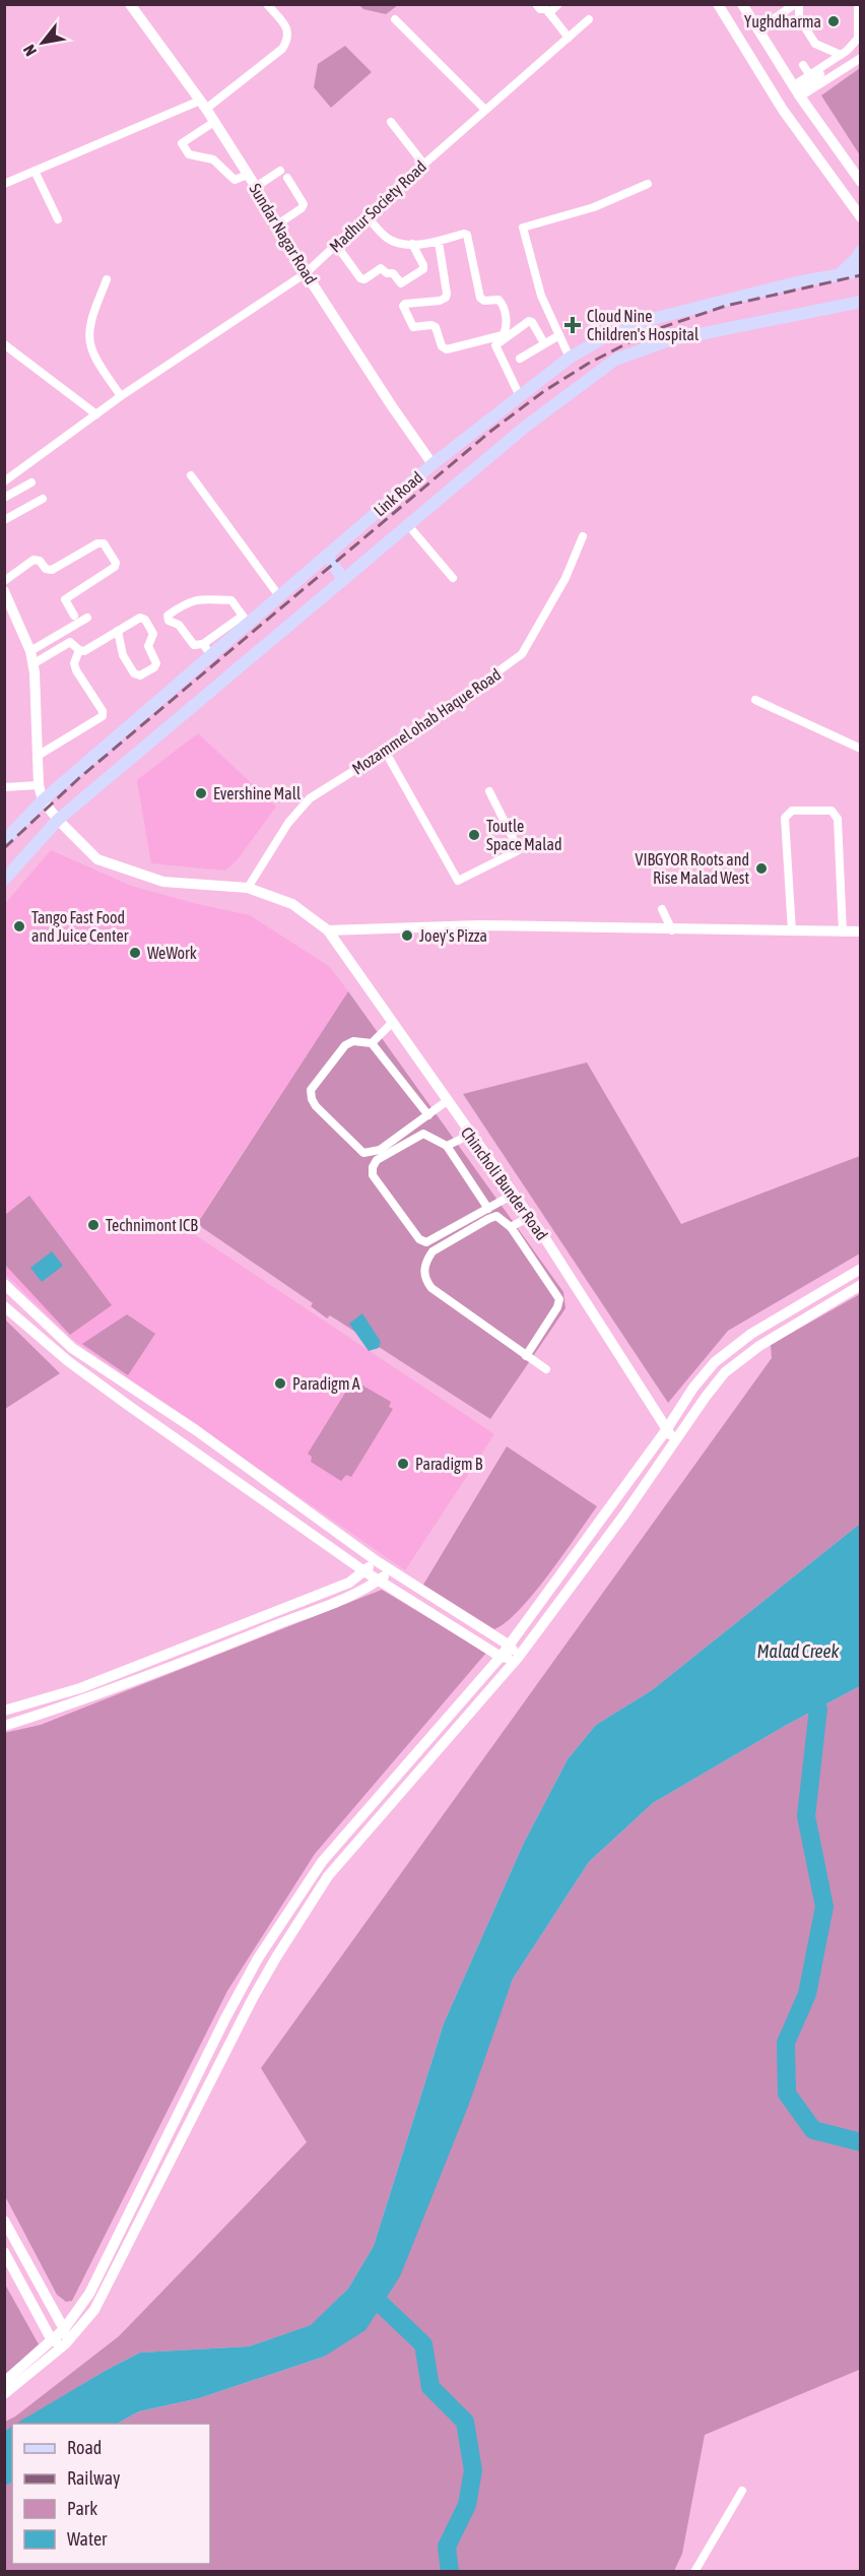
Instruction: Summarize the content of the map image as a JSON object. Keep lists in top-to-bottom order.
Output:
{
  "streets": {
    "main road": ["Link Road"],
    "street": [
      "Madhur Society Road",
      "Sundar Nagar Road",
      "Mozammel ohab Haque Road",
      "Chincholi Bunder Road"
    ]
  },
  "crossings": [
    ["Madhur Society Road", "Sundar Nagar Road"],
    ["Sundar Nagar Road", "Link Road"],
    ["Link Road", "Chincholi Bunder Road"],
    ["Mozammel ohab Haque Road", "Chincholi Bunder Road"]
  ],
  "water": ["Malad Creek"],
  "places": {
    "other": [
      "Yughdharma",
      "Evershine Mall",
      "Toutle Space Malad",
      "VIBGYOR Roots and Rise Malad West",
      "Tango Fast Food and Juice Center",
      "Joey's Pizza",
      "WeWork",
      "Technimont ICB",
      "Paradigm A",
      "Paradigm B"
    ],
    "health": ["Cloud Nine Children's Hospital"]
  },
  "legend": [
    "Road",
    "Railway",
    "Park",
    "Water"
  ],
  "north": "bottom left"
}
